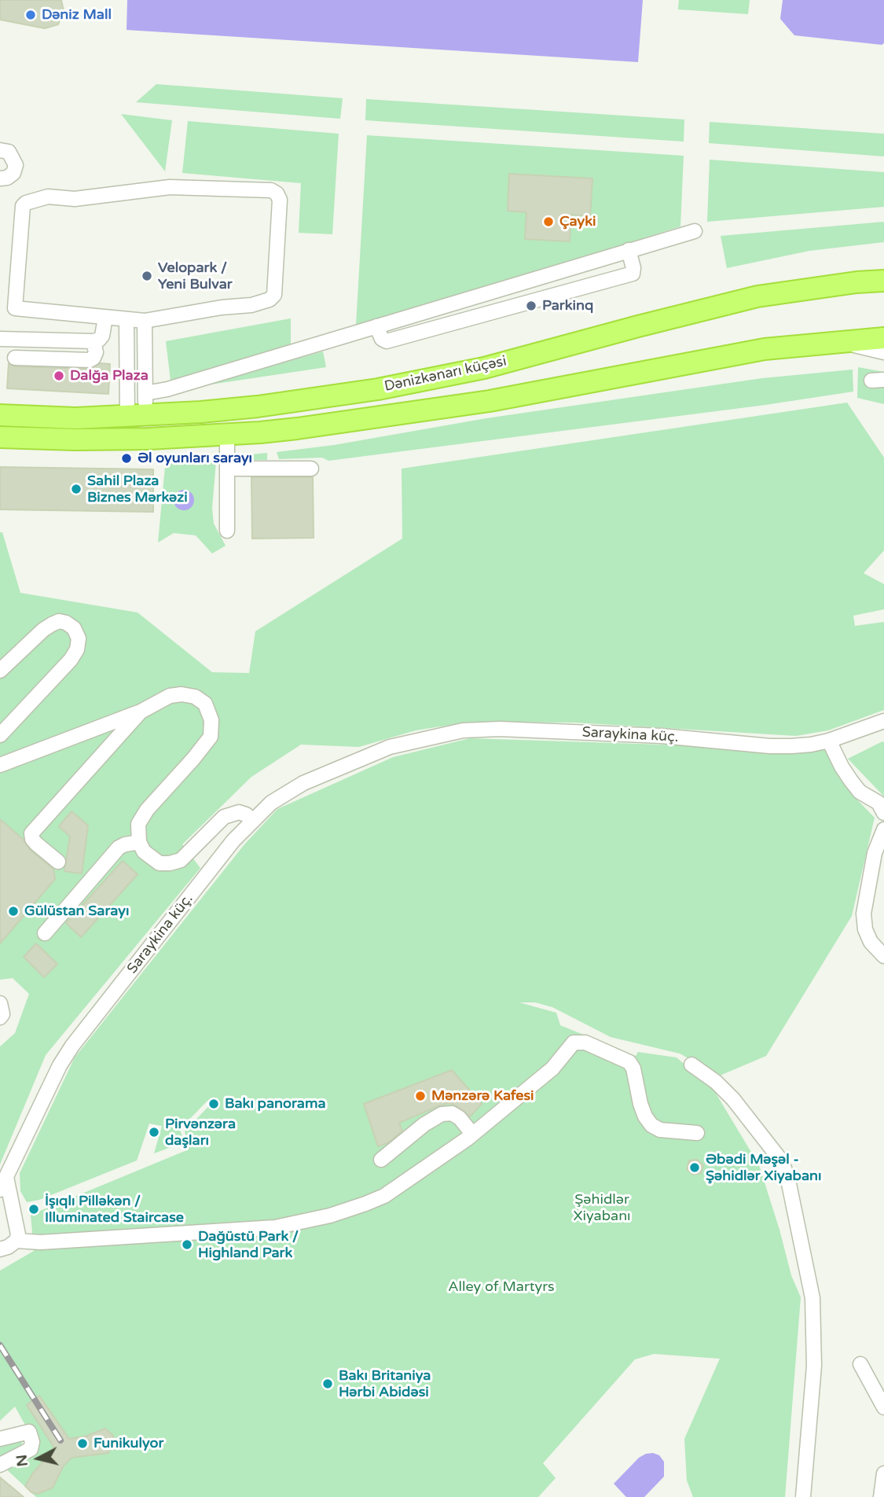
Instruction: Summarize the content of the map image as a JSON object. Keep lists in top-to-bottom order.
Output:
{
  "streets": {
    "highway": ["Dənizkənarı küçəsi"],
    "street": ["Saraykina küç."]
  },
  "parks": ["Şəhidlər Xiyabanı", "Alley of Martyrs"],
  "places": [
    "Dəniz Mall",
    "Çayki",
    "Velopark / Yeni Bulvar",
    "Parkinq",
    "Dalğa Plaza",
    "Əl oyunları sarayı",
    "Sahil Plaza Biznes Mərkəzi",
    "Gülüstan Sarayı",
    "Mənzərə Kafesi",
    "Bakı panorama",
    "Pirvənzəra daşları",
    "Əbədi Məşəl - Şəhidlər Xiyabanı",
    "İşıqlı Pilləkən / Illuminated Staircase",
    "Dağüstü Park / Highland Park",
    "Bakı Britaniya Hərbi Abidəsi",
    "Funikulyor"
  ],
  "north": "left"
}
